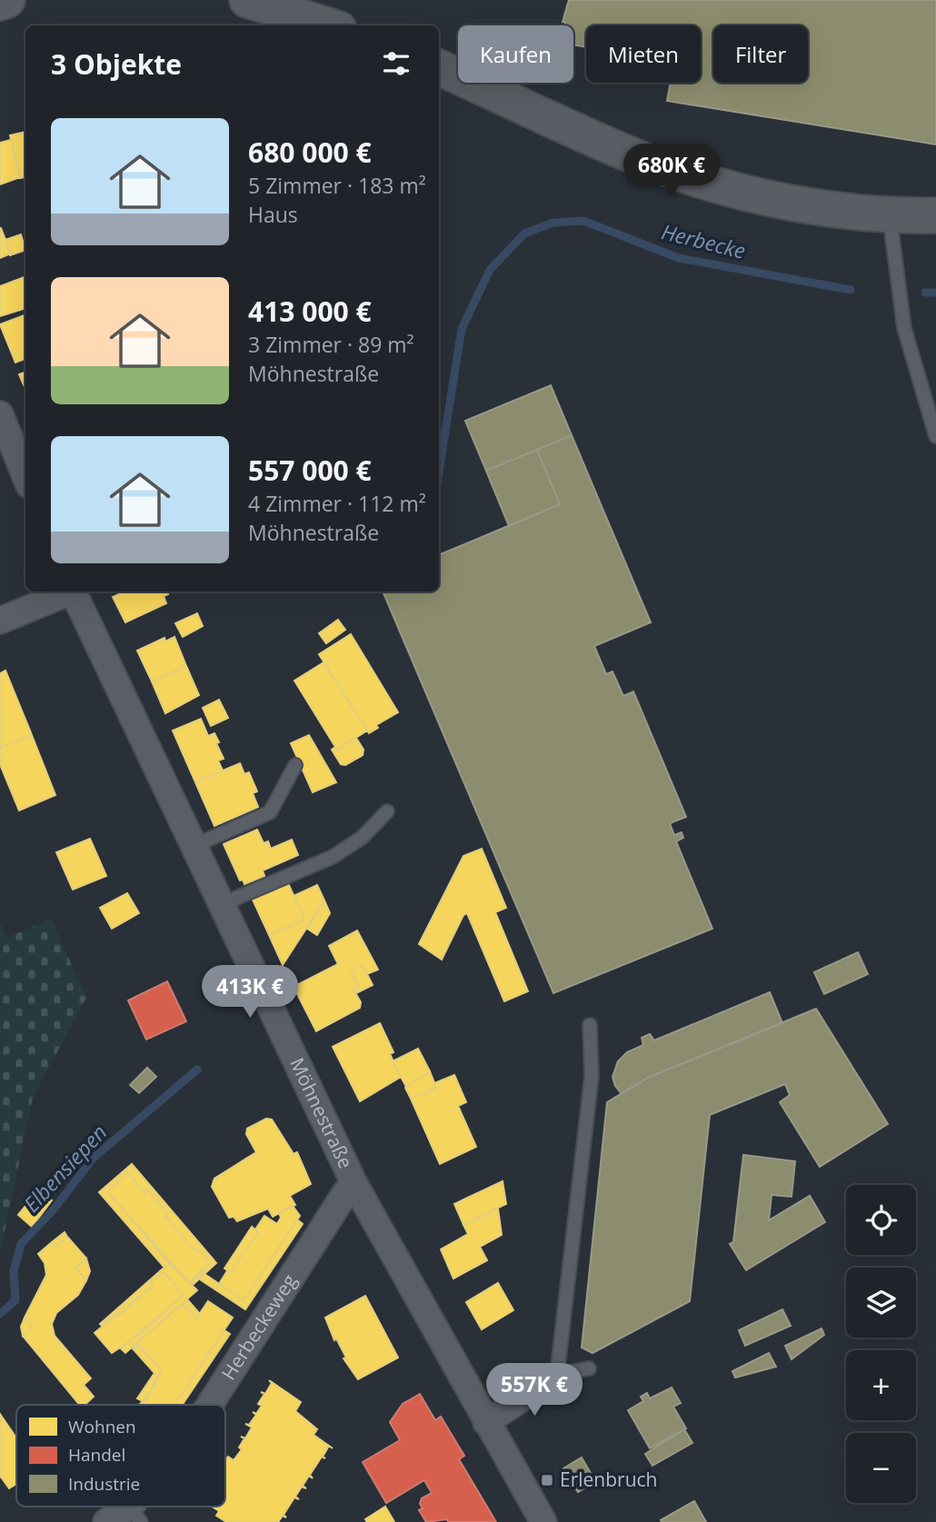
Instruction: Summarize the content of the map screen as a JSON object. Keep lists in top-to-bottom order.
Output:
{
  "streets": {
    "street": ["Möhnestraße", "Herbeckeweg"]
  },
  "crossings": [
    ["Möhnestraße", "Herbeckeweg"]
  ],
  "water": ["Herbecke", "Elbensiepen"],
  "places": {
    "transit": ["Erlenbruch"]
  },
  "legend": ["Wohnen", "Handel", "Industrie"],
  "page": {
    "chip": ["Kaufen", "Mieten", "Filter"],
    "heading": "3 Objekte",
    "list": [
      {
        "name": "680 000 €",
        "note": "5 Zimmer · 183 m² · Haus"
      },
      {
        "name": "413 000 €",
        "note": "3 Zimmer · 89 m² · Möhnestraße"
      },
      {
        "name": "557 000 €",
        "note": "4 Zimmer · 112 m² · Möhnestraße"
      }
    ],
    "price": ["680K €", "413K €", "557K €"],
    "map_buttons": ["+", "−"]
  }
}
